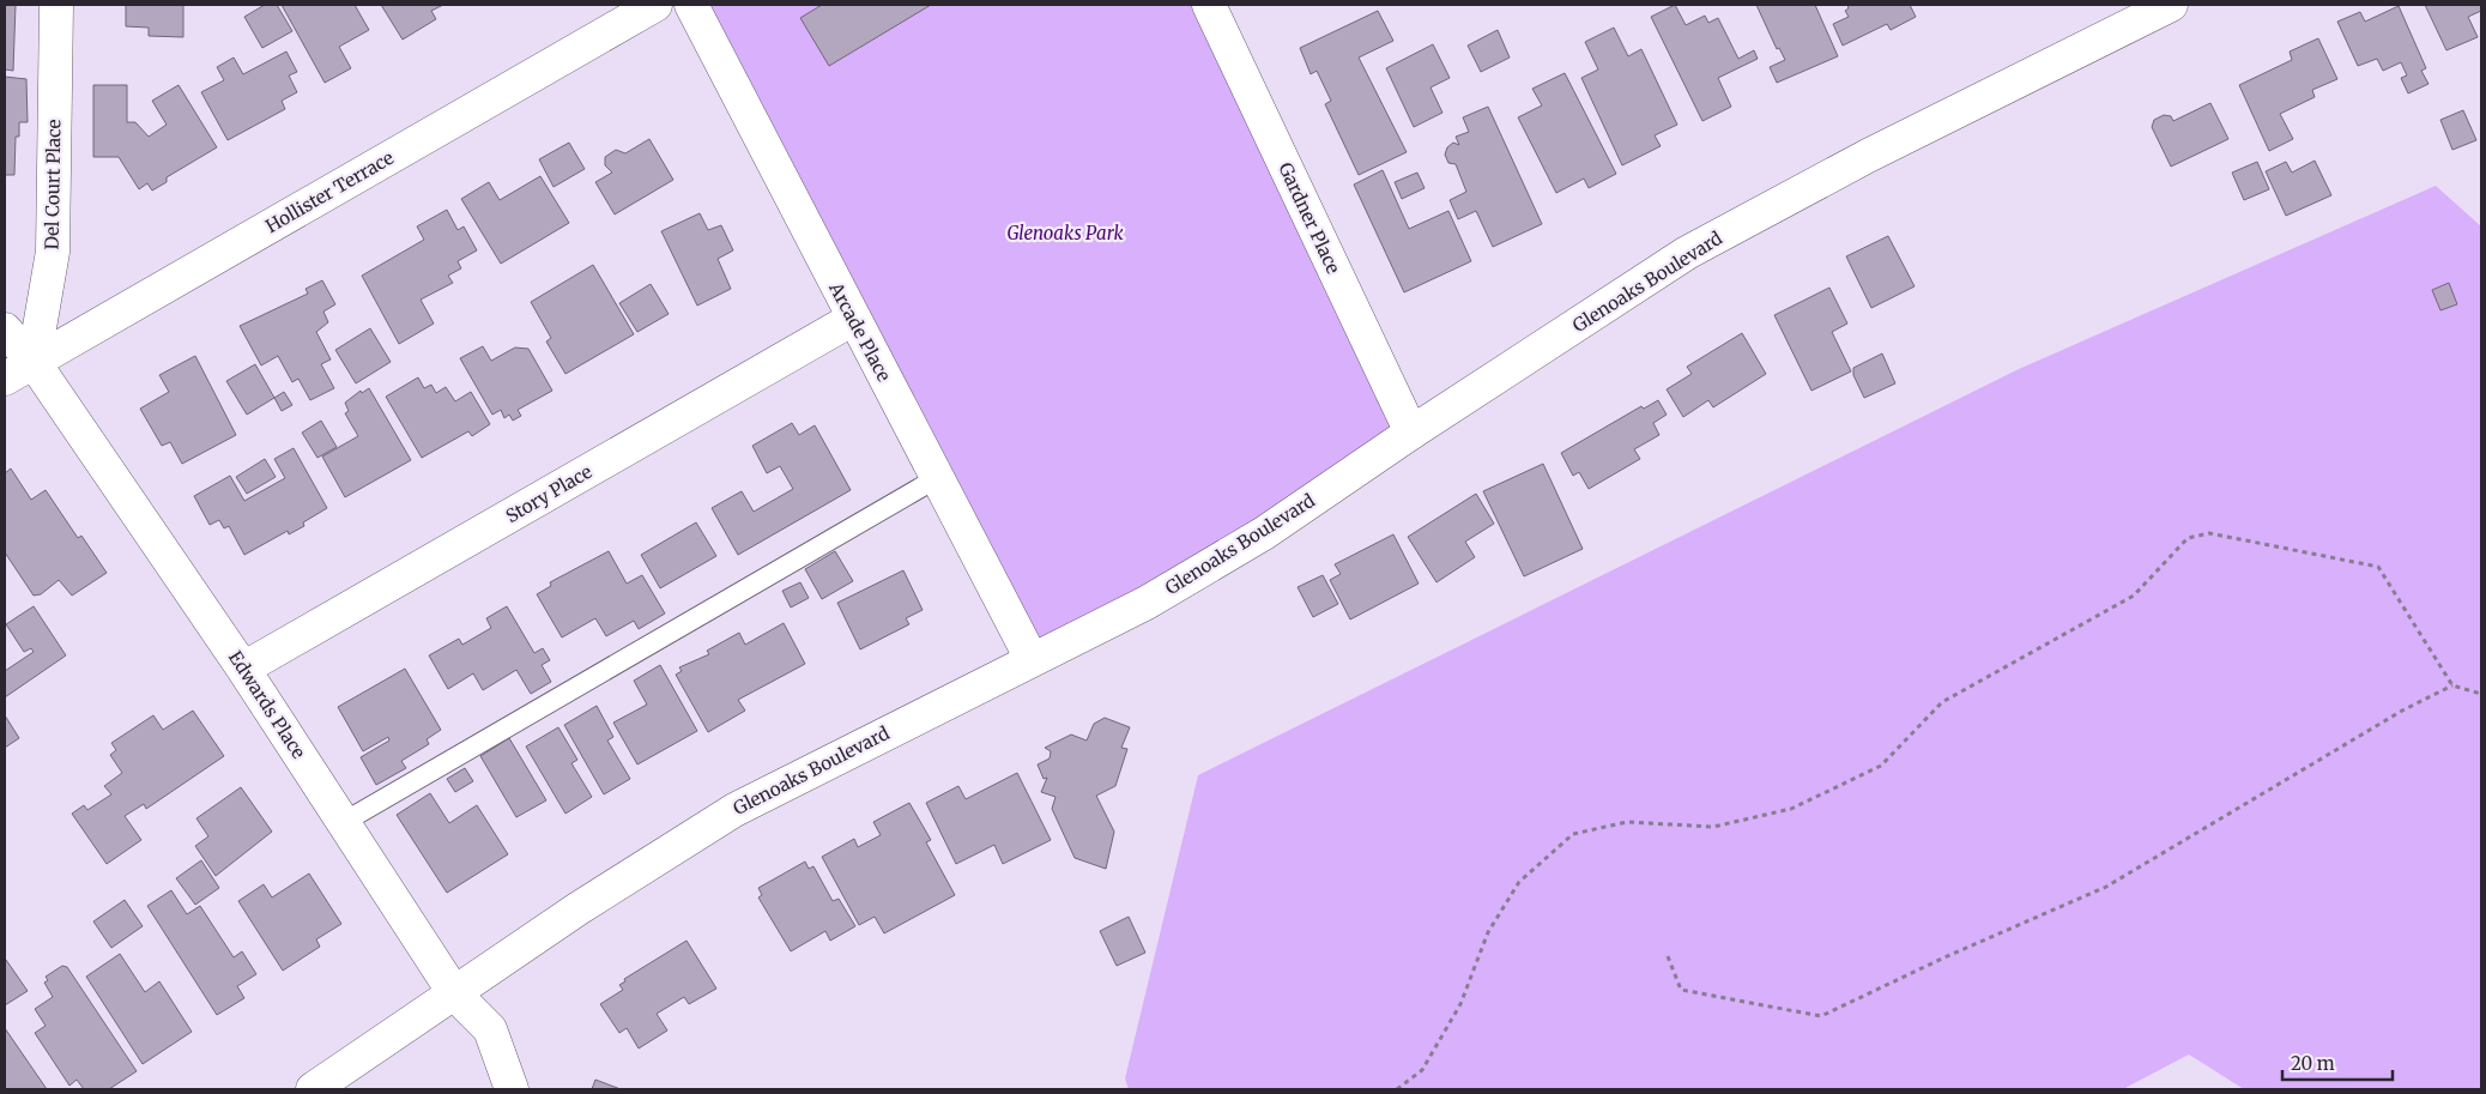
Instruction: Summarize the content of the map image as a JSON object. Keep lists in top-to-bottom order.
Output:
{
  "streets": {
    "street": [
      "Del Court Place",
      "Hollister Terrace",
      "Gardner Place",
      "Glenoaks Boulevard",
      "Arcade Place",
      "Story Place",
      "Edwards Place"
    ]
  },
  "crossings": [
    ["Del Court Place", "Hollister Terrace"],
    ["Del Court Place", "Edwards Place"],
    ["Hollister Terrace", "Edwards Place"],
    ["Gardner Place", "Glenoaks Boulevard"],
    ["Glenoaks Boulevard", "Arcade Place"],
    ["Glenoaks Boulevard", "Edwards Place"],
    ["Arcade Place", "Story Place"],
    ["Story Place", "Edwards Place"]
  ],
  "parks": ["Glenoaks Park"],
  "scale_bar": "20 m"
}
